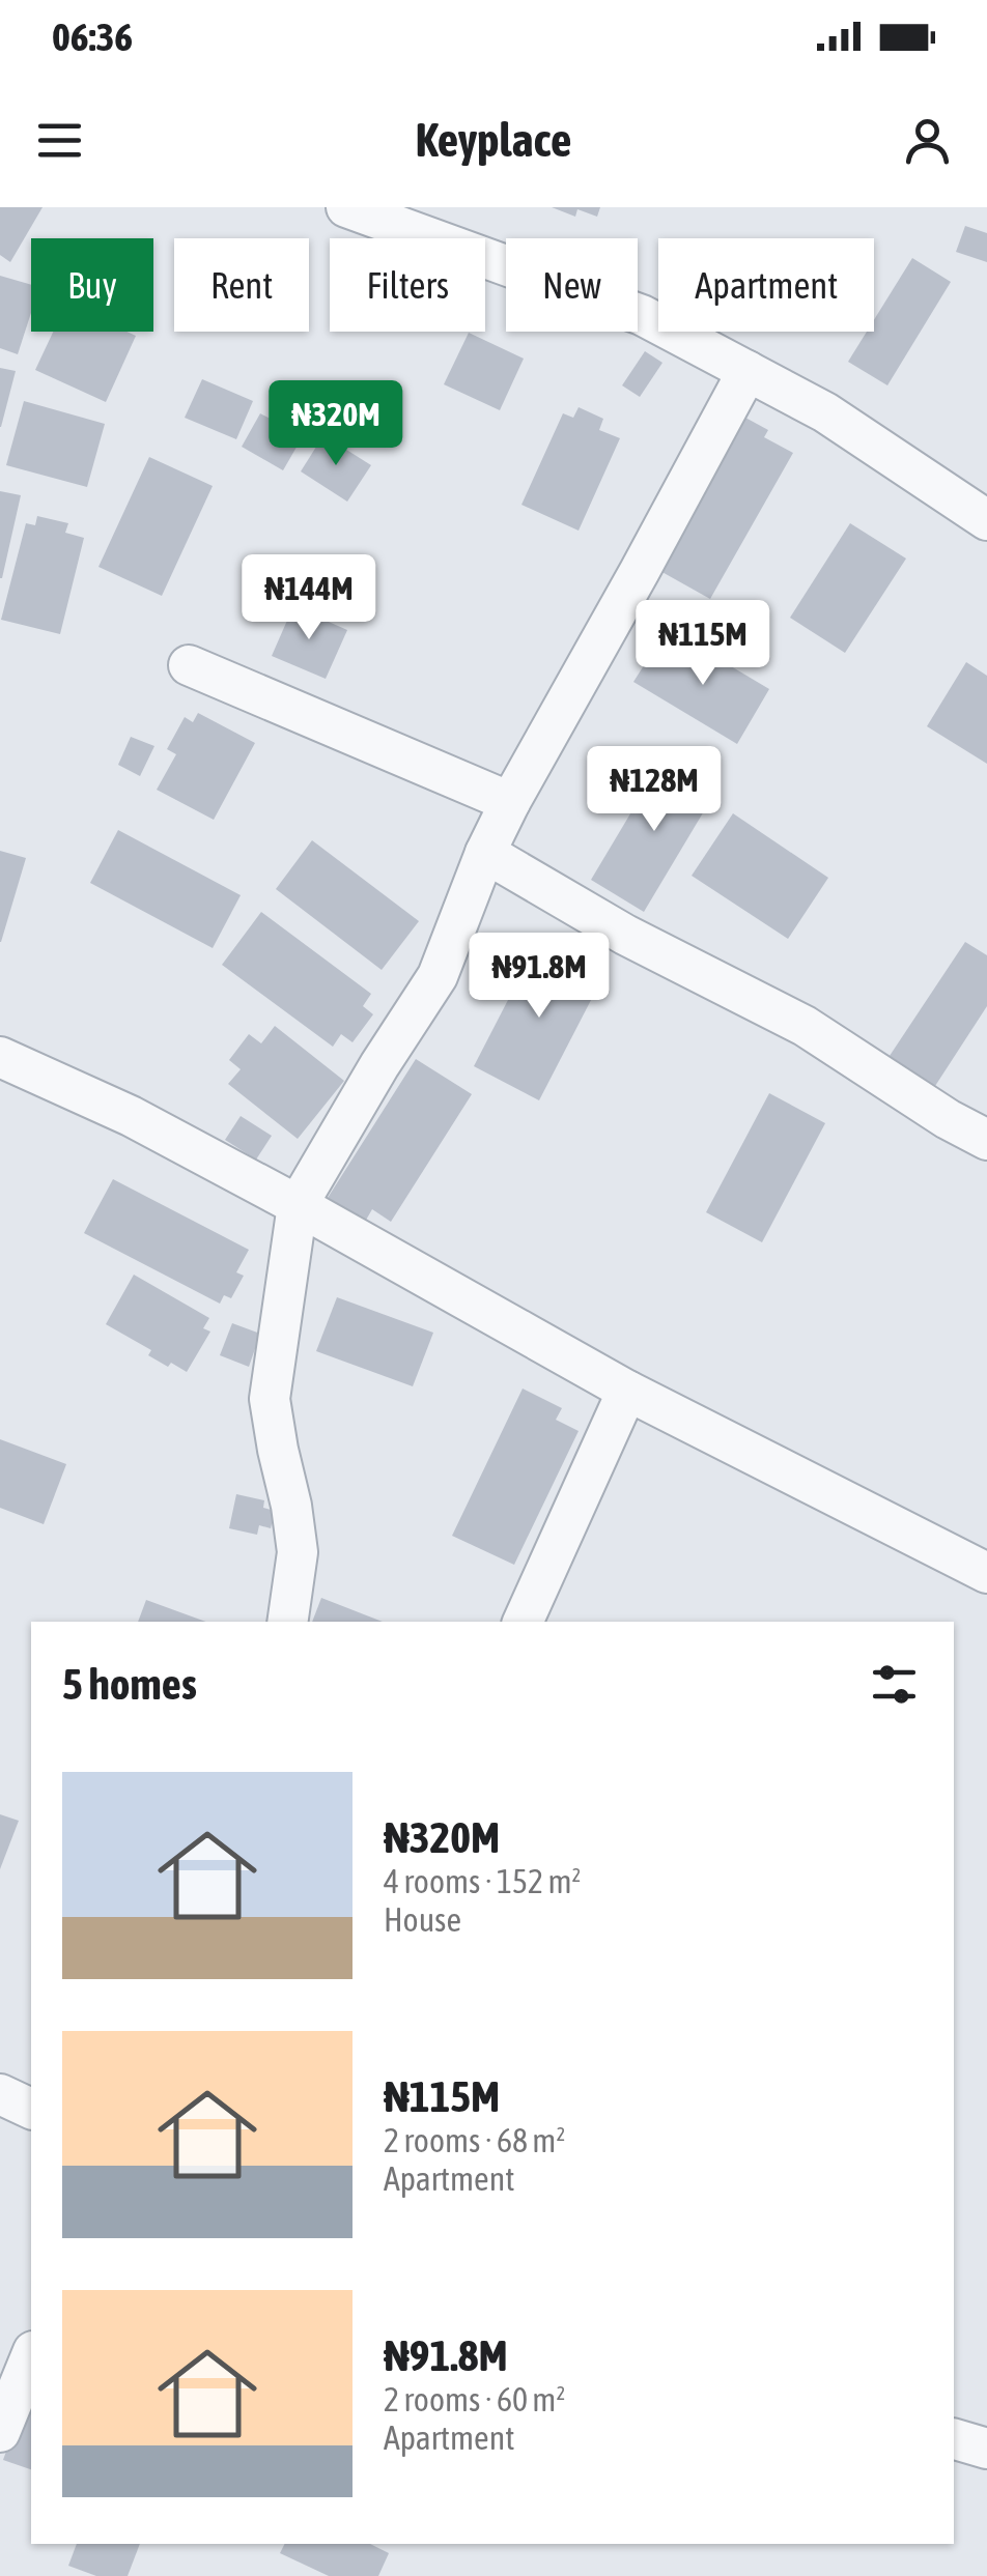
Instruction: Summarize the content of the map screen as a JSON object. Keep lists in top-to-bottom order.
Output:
{
  "page": {
    "status": "06:36",
    "header": "Keyplace",
    "chip": [
      "Buy",
      "Rent",
      "Filters",
      "New",
      "Apartment"
    ],
    "price": [
      "₦320M",
      "₦144M",
      "₦115M",
      "₦128M",
      "₦91.8M"
    ],
    "heading": "5 homes",
    "list": [
      {
        "name": "₦320M",
        "note": "4 rooms · 152 m² · House"
      },
      {
        "name": "₦115M",
        "note": "2 rooms · 68 m² · Apartment"
      },
      {
        "name": "₦91.8M",
        "note": "2 rooms · 60 m² · Apartment"
      }
    ]
  }
}
